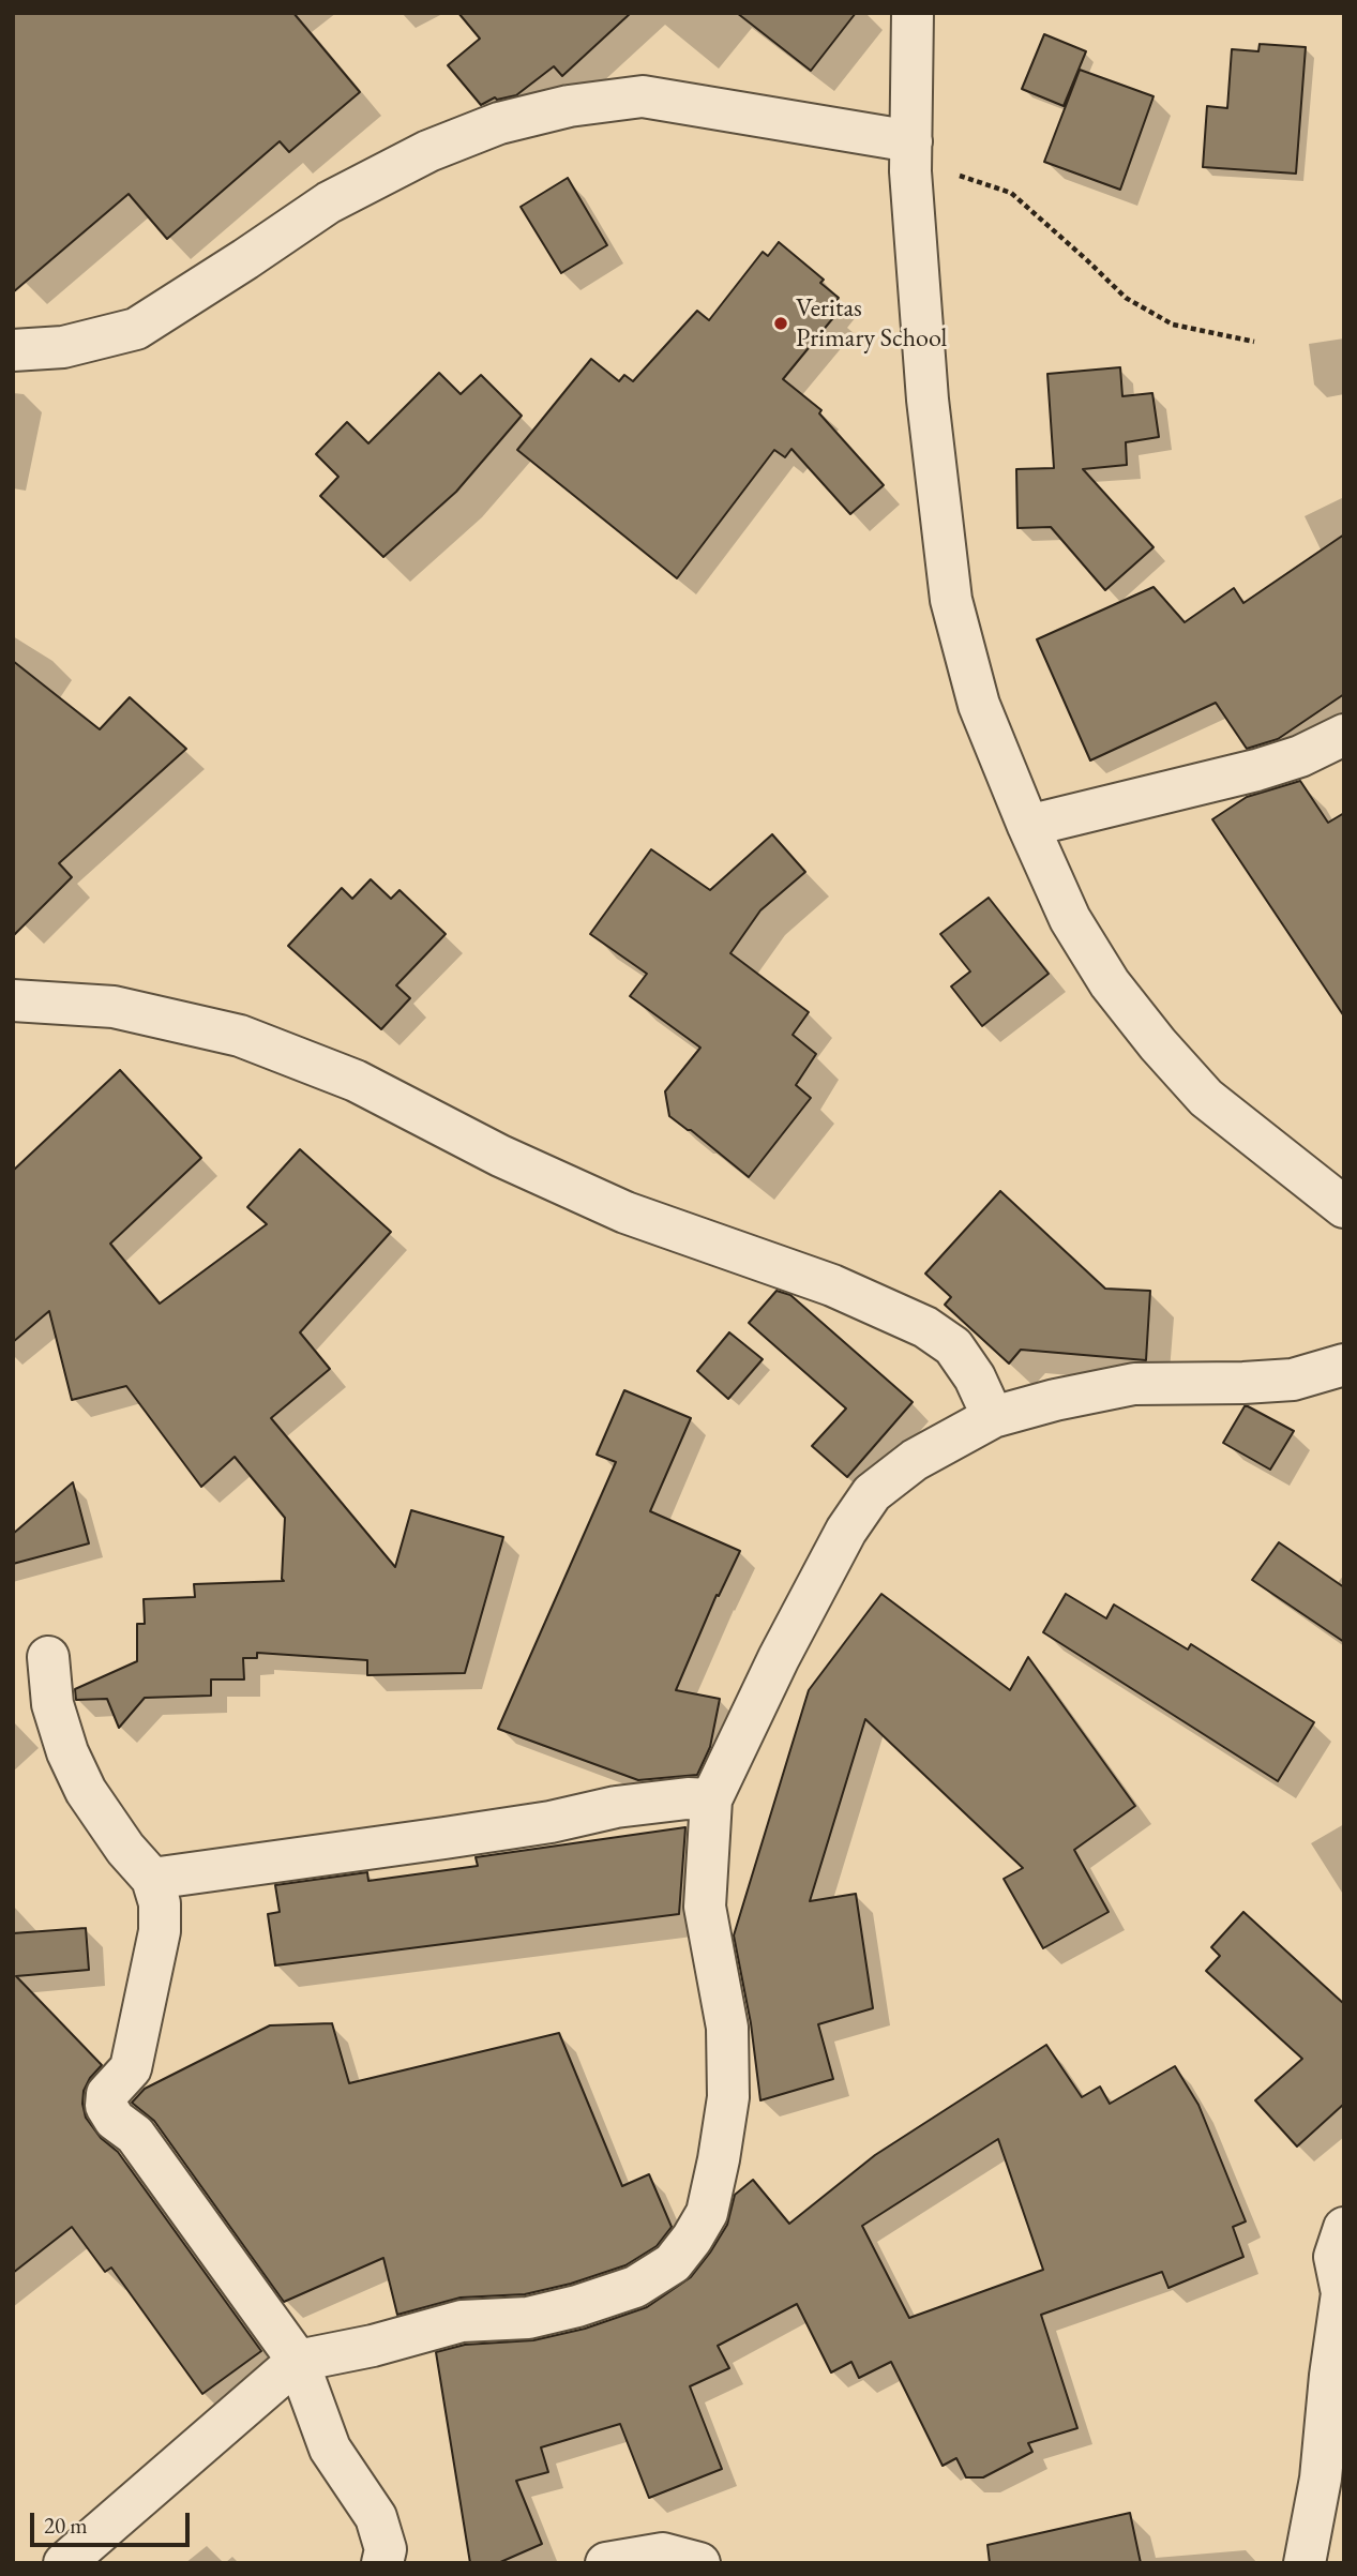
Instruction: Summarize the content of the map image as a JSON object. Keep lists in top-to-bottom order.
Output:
{
  "places": ["Veritas Primary School"],
  "scale_bar": "20 m"
}
